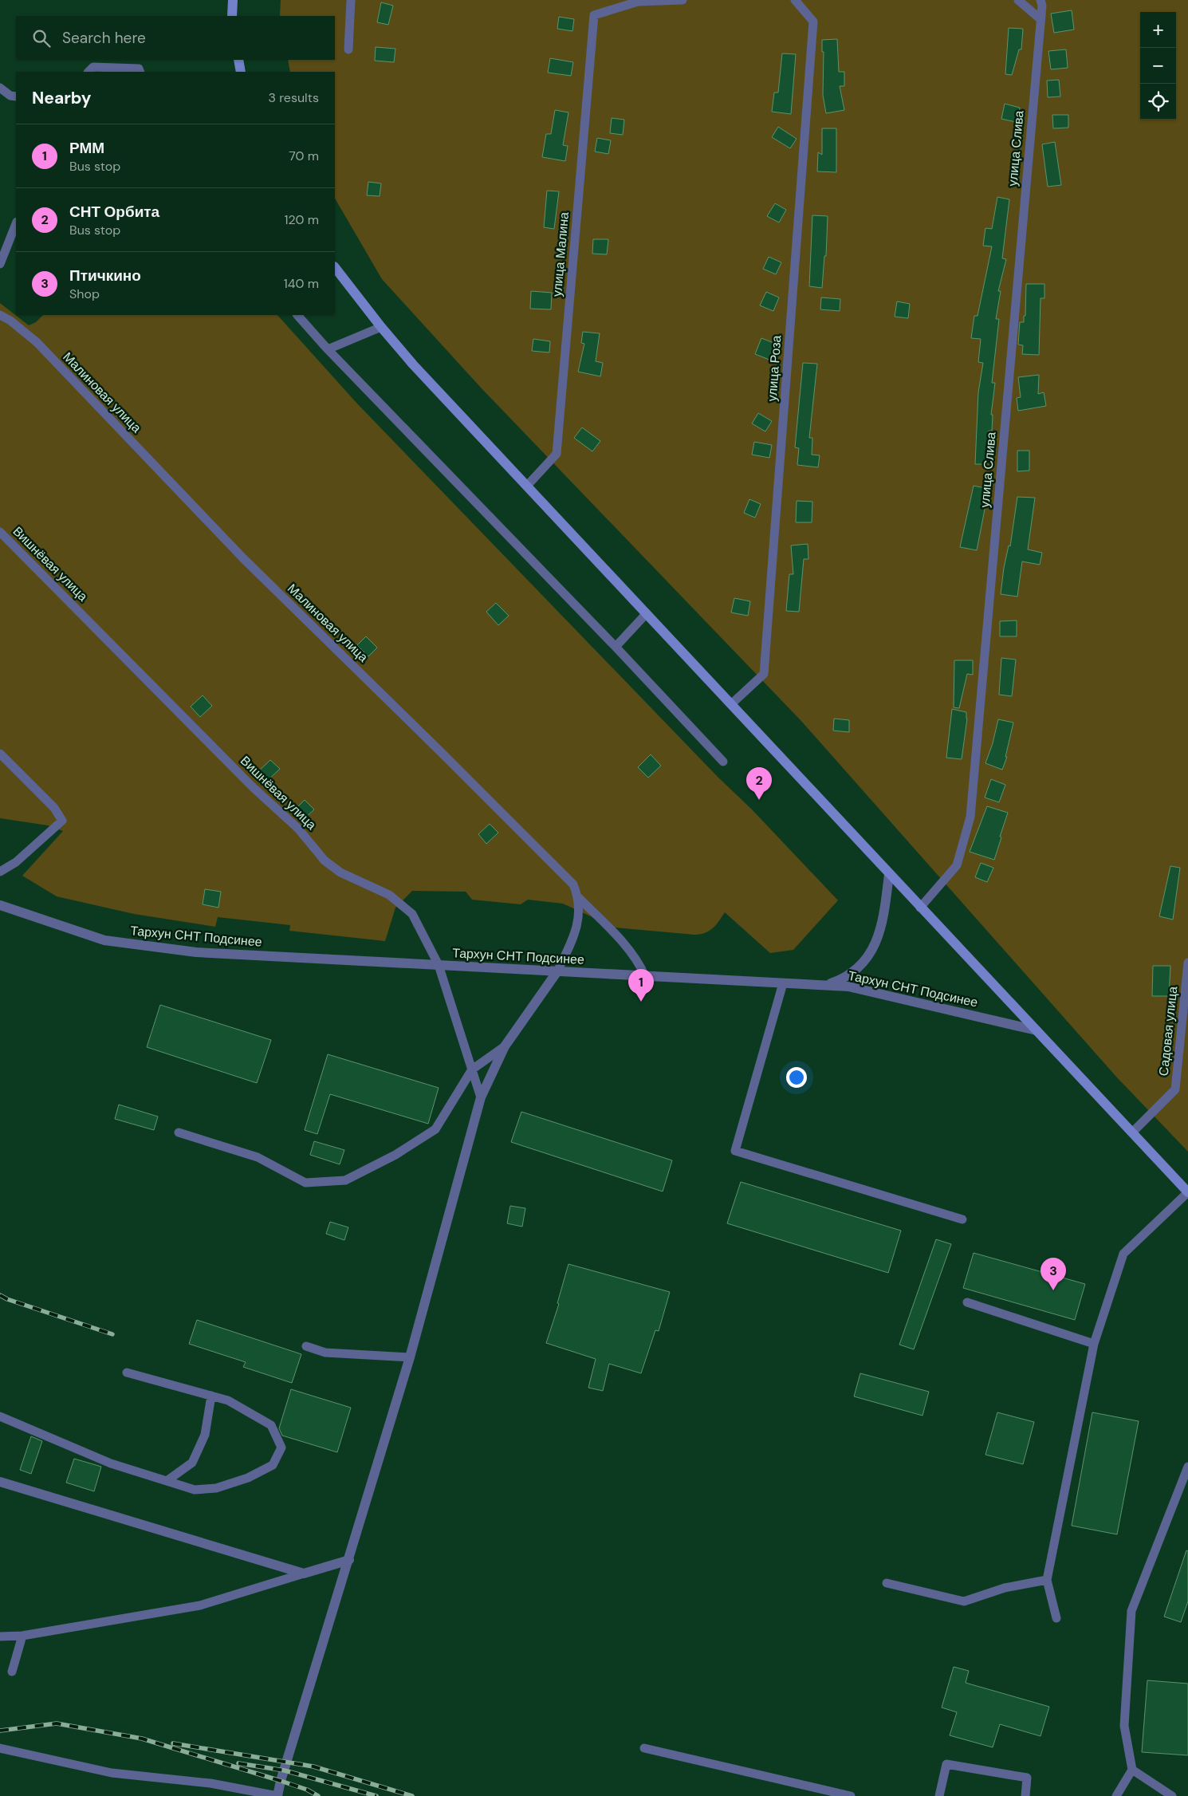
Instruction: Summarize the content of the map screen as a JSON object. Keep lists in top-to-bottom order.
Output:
{
  "streets": {
    "street": ["Тархун СНТ Подсинее"],
    "lane": [
      "улица Слива",
      "улица Малина",
      "улица Роза",
      "Малиновая улица",
      "Вишнёвая улица",
      "Садовая улица"
    ]
  },
  "crossings": [
    ["Малиновая улица", "Тархун СНТ Подсинее"],
    ["Вишнёвая улица", "Тархун СНТ Подсинее"]
  ],
  "page": {
    "map_buttons": ["+", "−"],
    "search": "Search here",
    "heading": ["Nearby", "3 results"],
    "list": [
      {
        "mark": "1",
        "name": "РММ",
        "note": "Bus stop",
        "value": "70 m"
      },
      {
        "mark": "2",
        "name": "СНТ Орбита",
        "note": "Bus stop",
        "value": "120 m"
      },
      {
        "mark": "3",
        "name": "Птичкино",
        "note": "Shop",
        "value": "140 m"
      }
    ],
    "pins": ["2", "1", "3"]
  }
}
